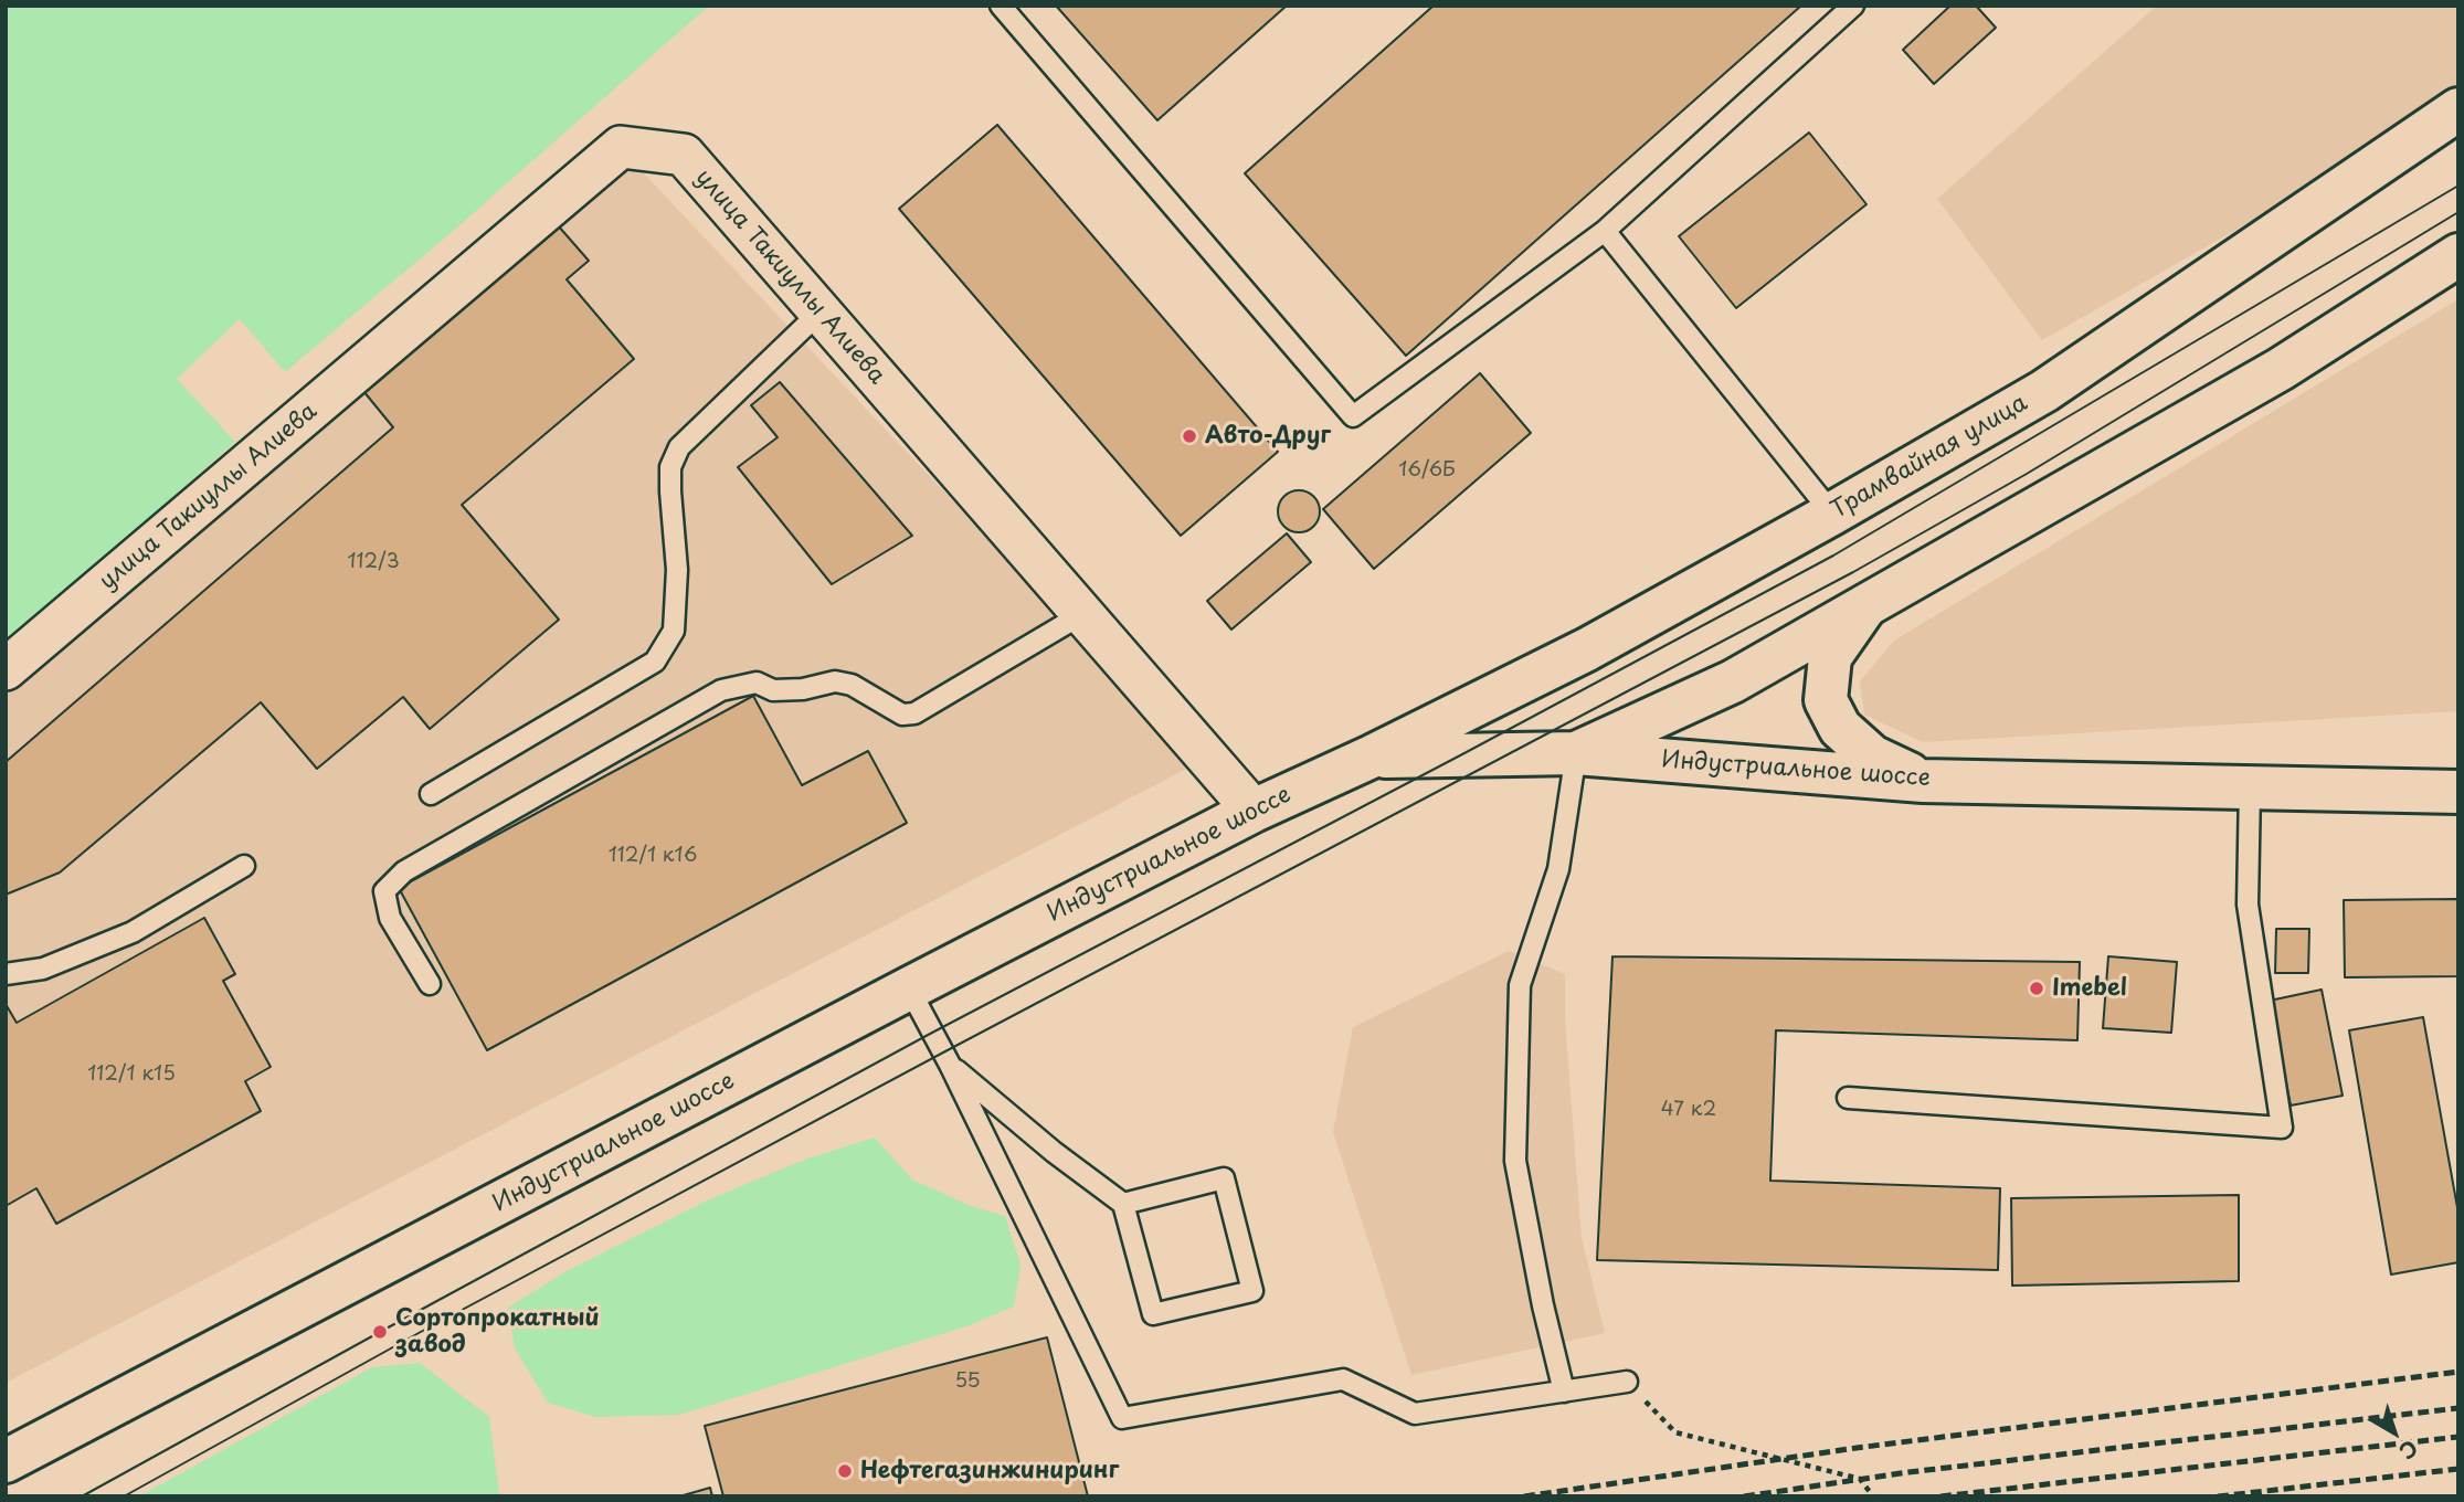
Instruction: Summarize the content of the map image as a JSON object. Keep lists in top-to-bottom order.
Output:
{
  "streets": {
    "main road": ["Трамвайная улица", "Индустриальное шоссе"],
    "street": ["улица Такиуллы Алиева"]
  },
  "crossings": [
    ["улица Такиуллы Алиева", "Индустриальное шоссе"],
    ["Трамвайная улица", "Индустриальное шоссе"]
  ],
  "places": [
    "Авто-Друг",
    "Imebel",
    "Сортопрокатный завод",
    "Нефтегазинжиниринг"
  ],
  "house_numbers": [
    "16/6Б",
    "112/3",
    "112/1 к16",
    "112/1 к15",
    "47 к2",
    "55"
  ],
  "north": "bottom right"
}
